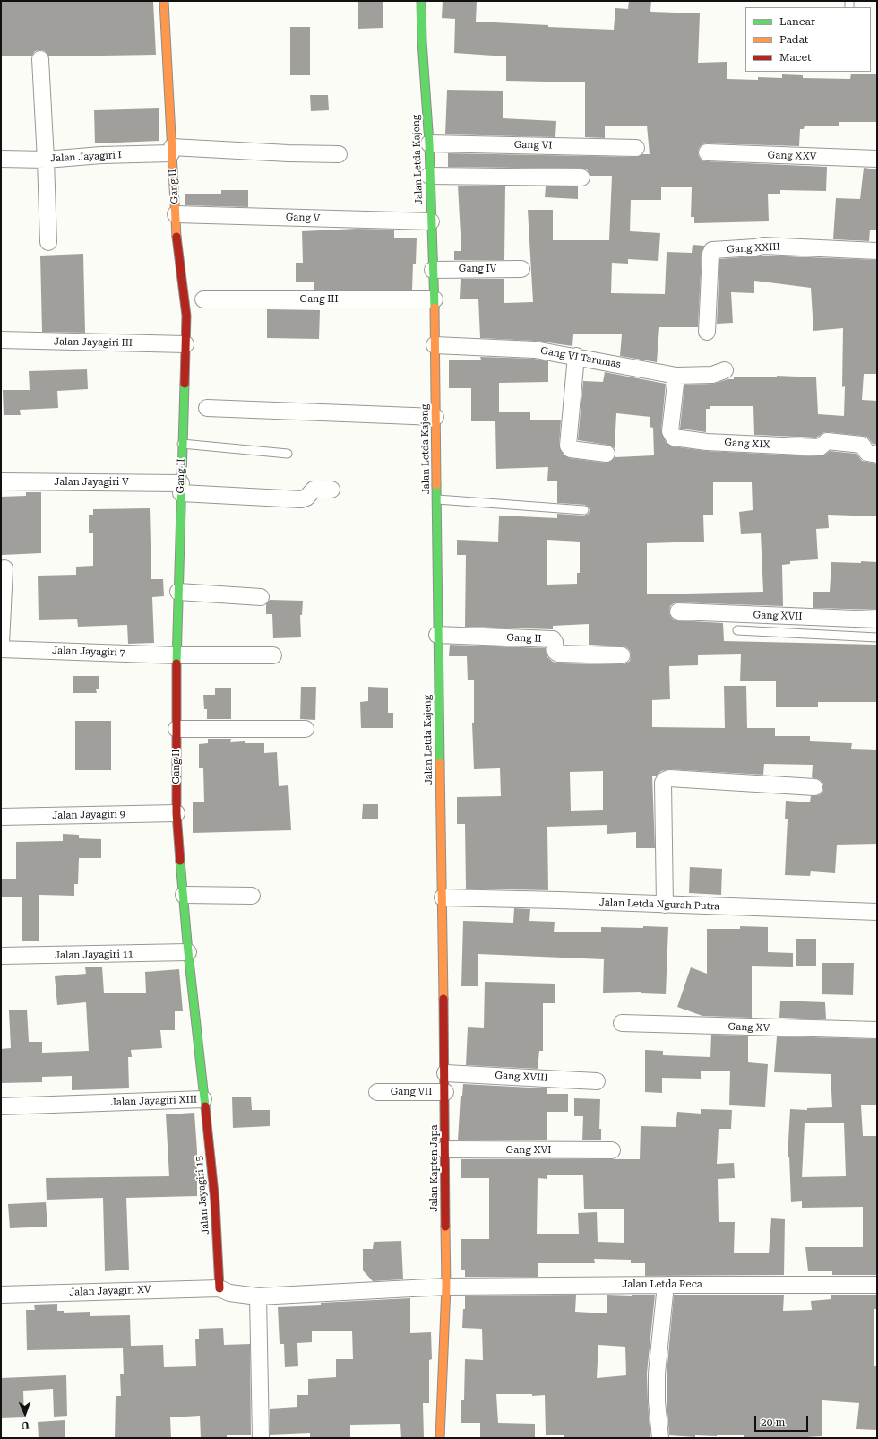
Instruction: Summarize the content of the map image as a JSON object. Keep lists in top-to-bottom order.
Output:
{
  "streets": {
    "street": [
      "Gang VI",
      "Gang XXV",
      "Jalan Jayagiri I",
      "Jalan Letda Kajeng",
      "Gang II",
      "Gang V",
      "Gang XXIII",
      "Gang IV",
      "Gang III",
      "Jalan Jayagiri III",
      "Gang VI Tarumas",
      "Gang XIX",
      "Jalan Jayagiri V",
      "Gang XVII",
      "Jalan Jayagiri 7",
      "Jalan Jayagiri 9",
      "Jalan Letda Ngurah Putra",
      "Jalan Jayagiri 11",
      "Gang XV",
      "Gang XVIII",
      "Gang VII",
      "Jalan Jayagiri XIII",
      "Gang XVI",
      "Jalan Kapten Japa",
      "Jalan Jayagiri 15",
      "Jalan Letda Reca",
      "Jalan Jayagiri XV"
    ]
  },
  "crossings": [
    ["Gang VI", "Jalan Letda Kajeng"],
    ["Jalan Jayagiri I", "Gang II"],
    ["Jalan Letda Kajeng", "Gang II"],
    ["Jalan Letda Kajeng", "Gang V"],
    ["Jalan Letda Kajeng", "Gang IV"],
    ["Jalan Letda Kajeng", "Gang III"],
    ["Jalan Letda Kajeng", "Gang VI Tarumas"],
    ["Jalan Letda Kajeng", "Jalan Letda Ngurah Putra"],
    ["Jalan Letda Kajeng", "Jalan Kapten Japa"],
    ["Gang II", "Gang V"],
    ["Gang II", "Jalan Jayagiri III"],
    ["Gang II", "Jalan Jayagiri V"],
    ["Gang II", "Jalan Jayagiri 7"],
    ["Gang II", "Jalan Jayagiri 9"],
    ["Gang II", "Jalan Jayagiri 11"],
    ["Gang II", "Jalan Jayagiri XIII"],
    ["Gang VI Tarumas", "Gang XIX"],
    ["Jalan Letda Ngurah Putra", "Jalan Kapten Japa"],
    ["Jalan Jayagiri 11", "Jalan Jayagiri XIII"],
    ["Gang XVIII", "Jalan Kapten Japa"],
    ["Gang VII", "Jalan Kapten Japa"],
    ["Jalan Jayagiri XIII", "Jalan Jayagiri 15"],
    ["Gang XVI", "Jalan Kapten Japa"],
    ["Jalan Kapten Japa", "Jalan Letda Reca"],
    ["Jalan Jayagiri 15", "Jalan Jayagiri XV"],
    ["Jalan Letda Reca", "Jalan Jayagiri XV"]
  ],
  "legend": ["Lancar", "Padat", "Macet"],
  "scale_bar": "20 m",
  "north": "bottom"
}
